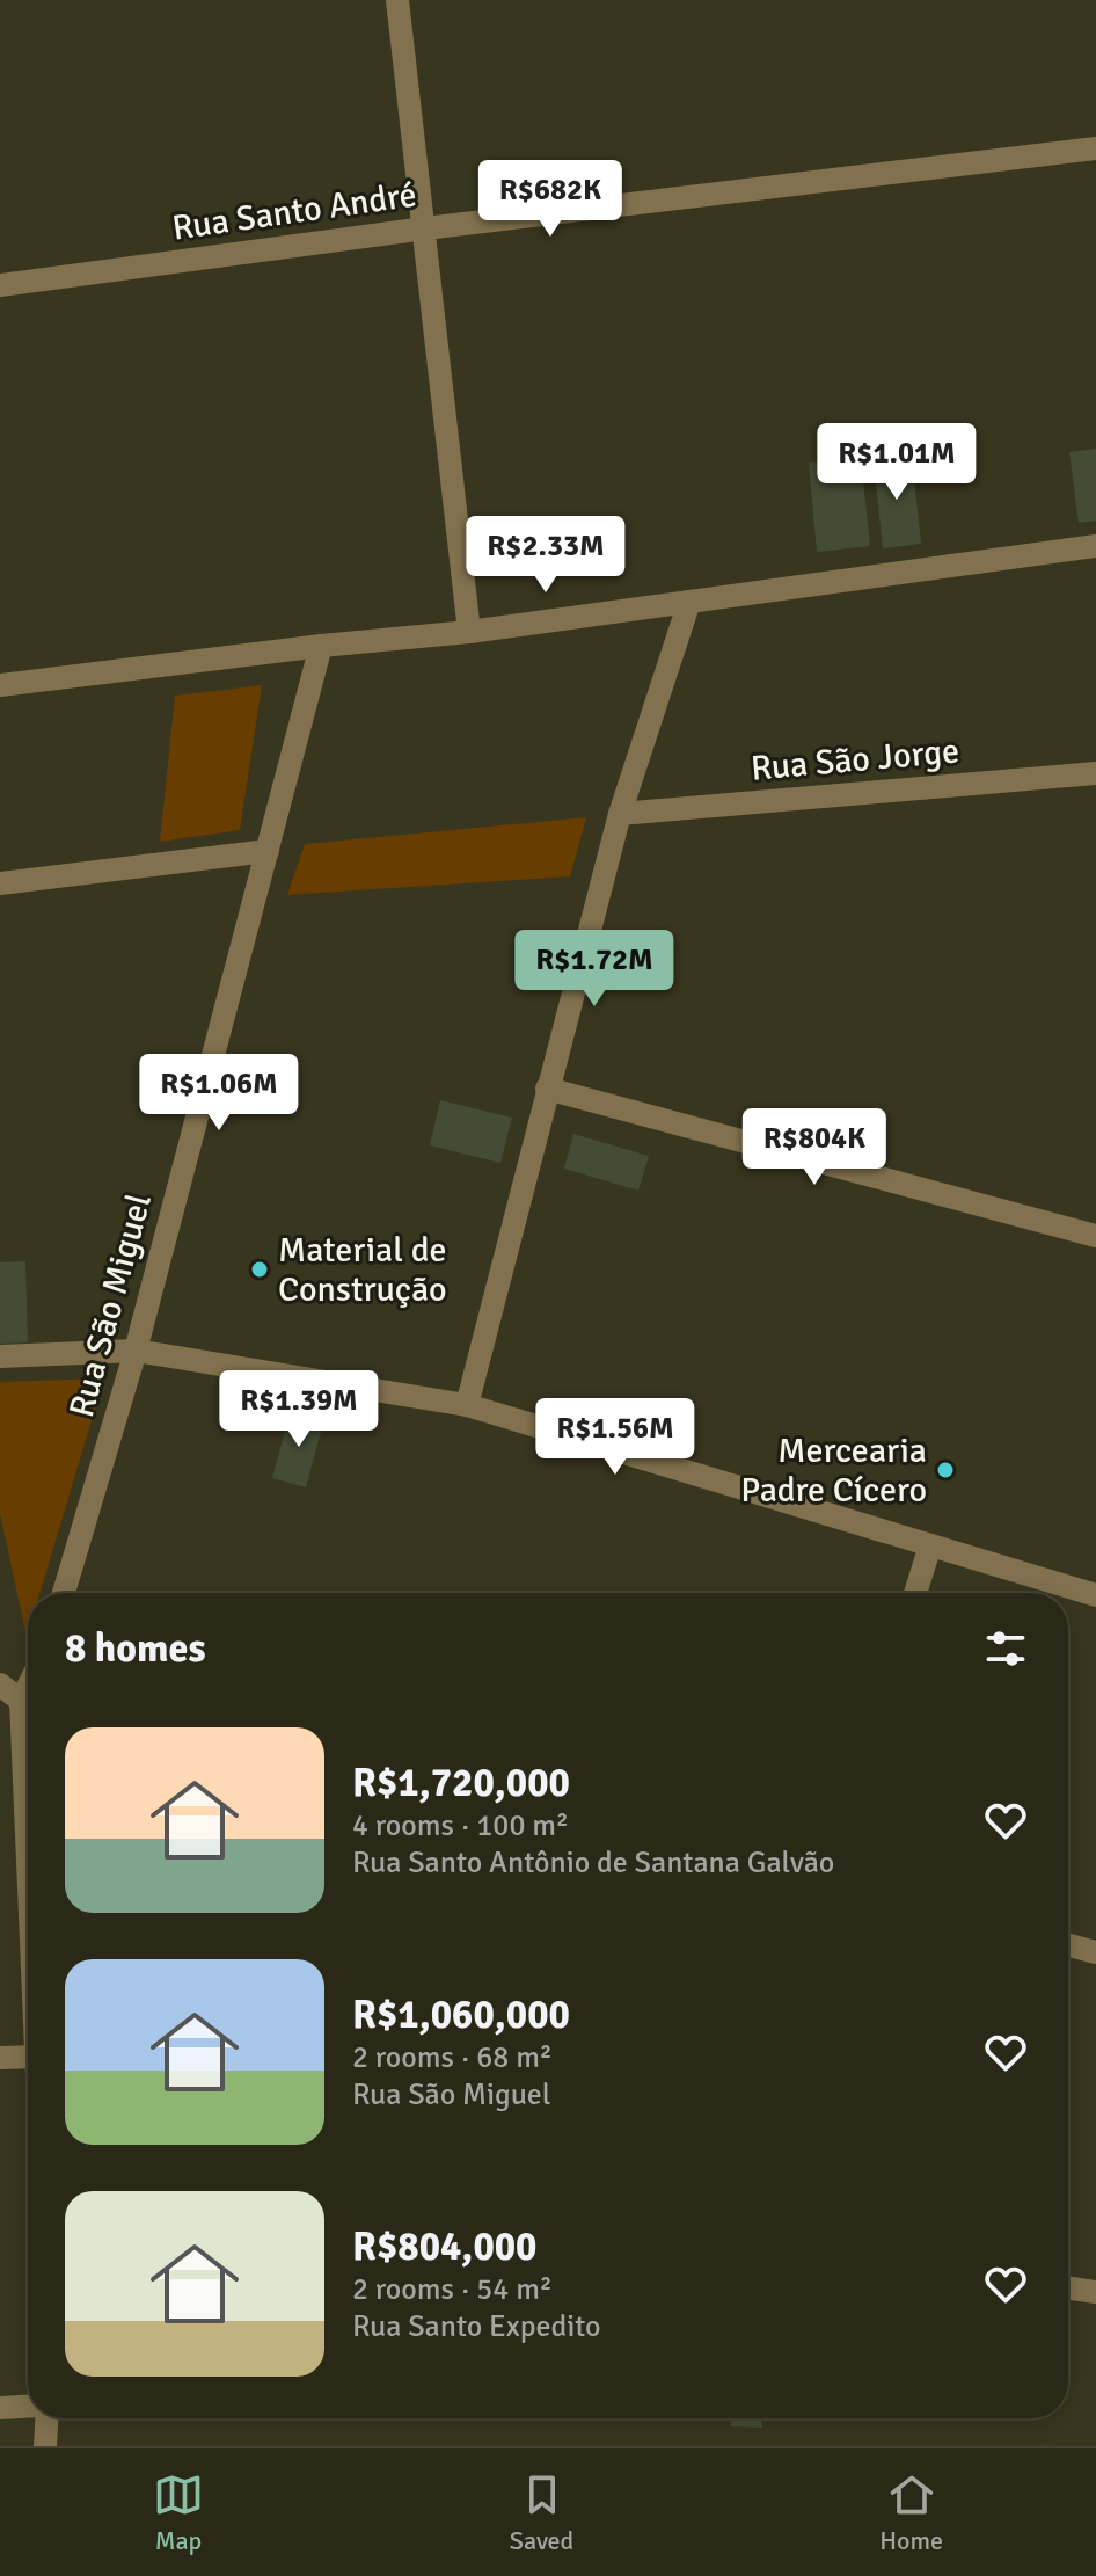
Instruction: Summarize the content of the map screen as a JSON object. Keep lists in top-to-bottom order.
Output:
{
  "streets": {
    "street": ["Rua Santo André", "Rua São Jorge", "Rua São Miguel"]
  },
  "places": ["Material de Construção", "Mercearia Padre Cícero"],
  "page": {
    "price": [
      "R$682K",
      "R$1.01M",
      "R$2.33M",
      "R$1.72M",
      "R$1.06M",
      "R$804K",
      "R$1.39M",
      "R$1.56M"
    ],
    "heading": "8 homes",
    "list": [
      {
        "name": "R$1,720,000",
        "note": "4 rooms · 100 m² · Rua Santo Antônio de Santana Galvão"
      },
      {
        "name": "R$1,060,000",
        "note": "2 rooms · 68 m² · Rua São Miguel"
      },
      {
        "name": "R$804,000",
        "note": "2 rooms · 54 m² · Rua Santo Expedito"
      }
    ],
    "tabs": ["Map", "Saved", "Home"]
  }
}
